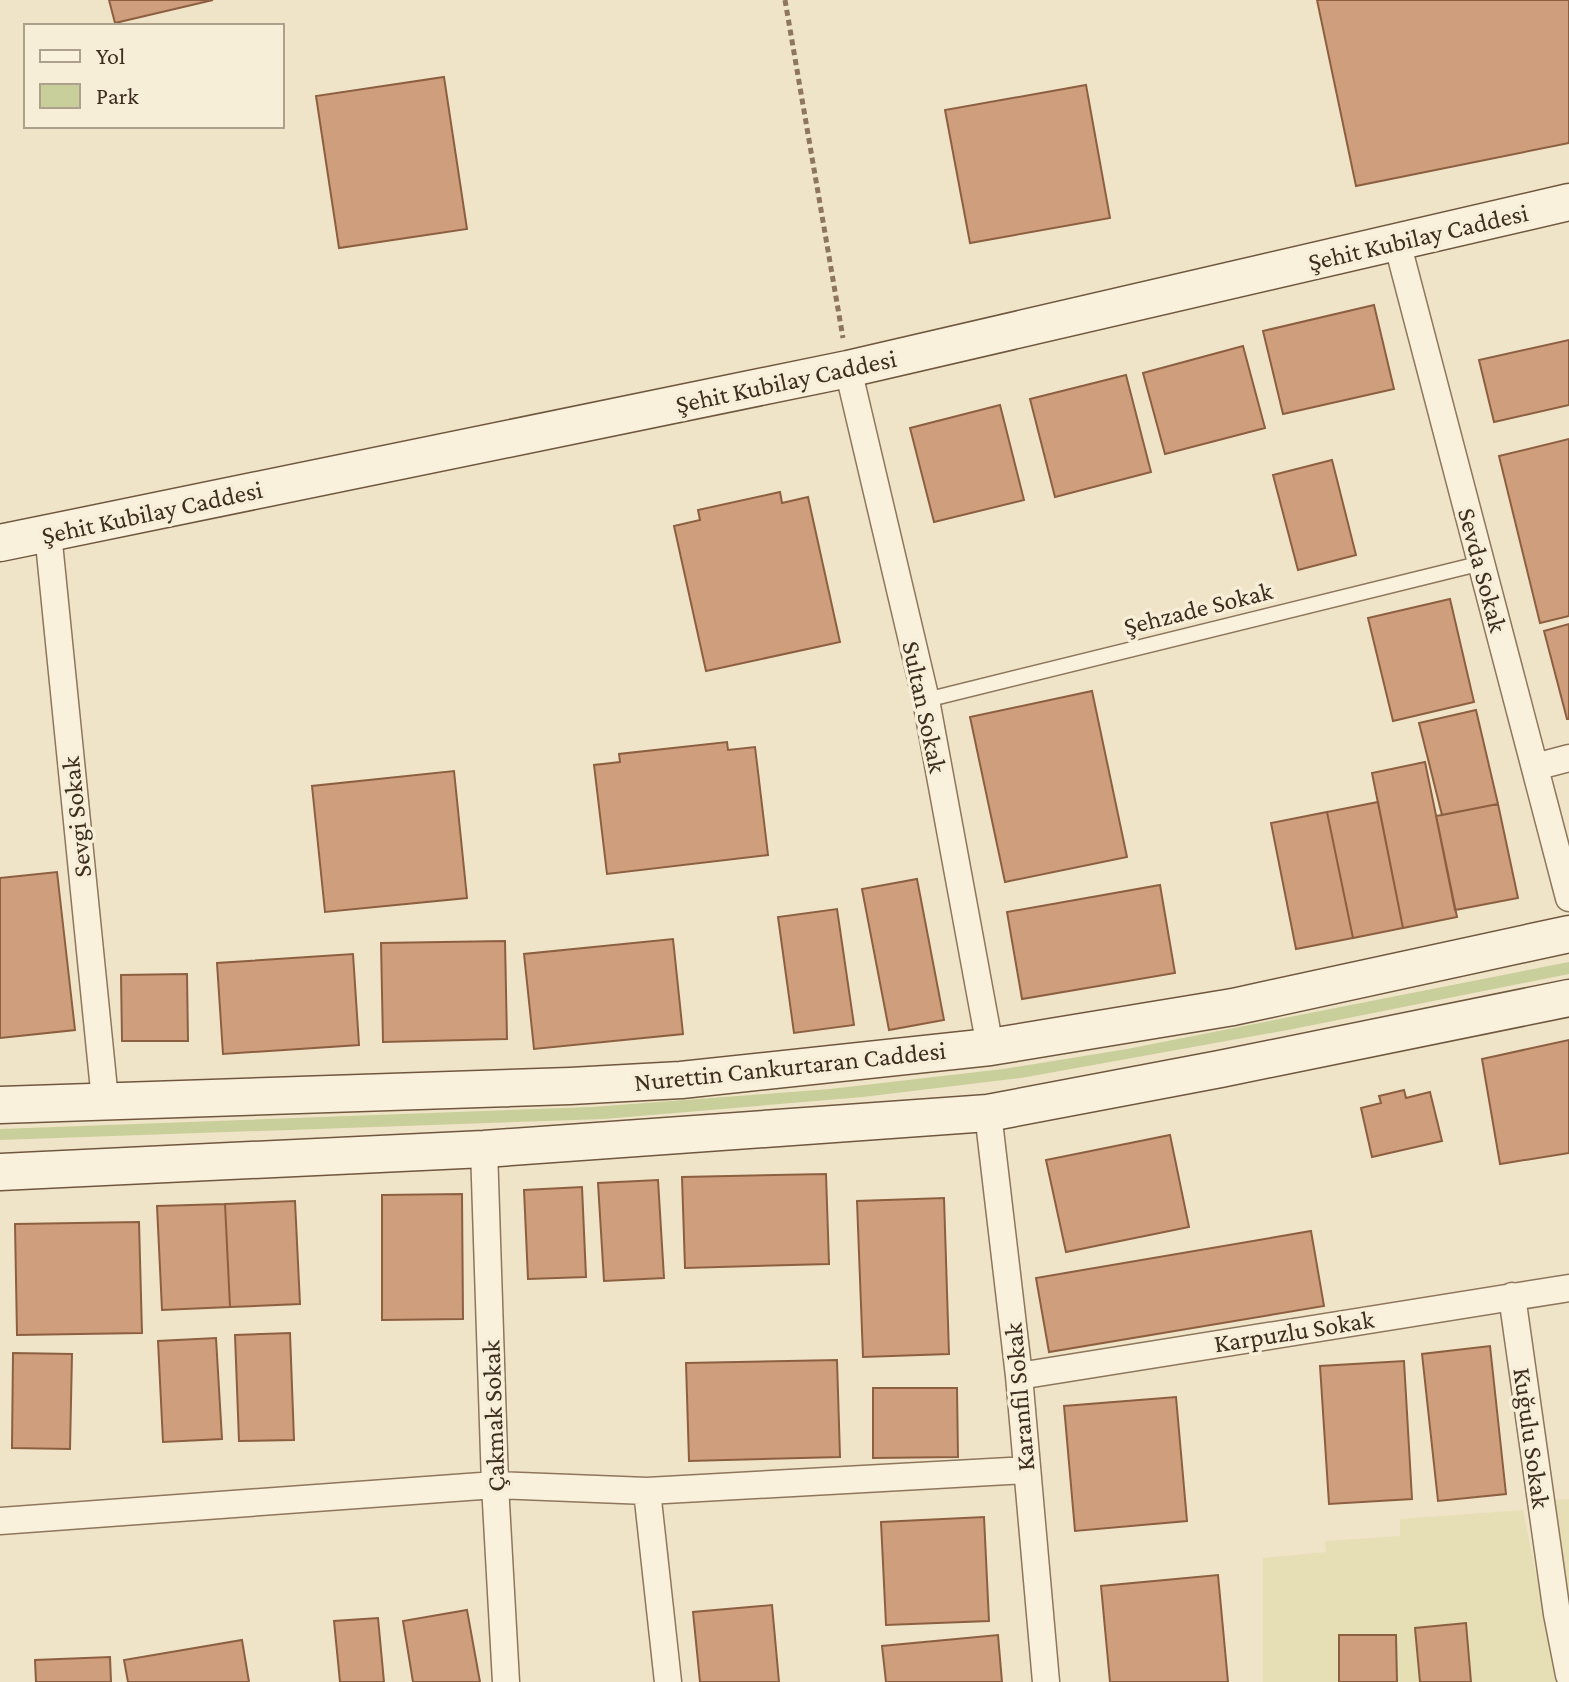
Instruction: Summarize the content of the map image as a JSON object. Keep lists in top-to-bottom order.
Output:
{
  "streets": {
    "street": [
      "Şehit Kubilay Caddesi",
      "Sevda Sokak",
      "Sultan Sokak",
      "Sevgi Sokak",
      "Nurettin Cankurtaran Caddesi",
      "Karpuzlu Sokak",
      "Karanfil Sokak",
      "Çakmak Sokak",
      "Kuğulu Sokak"
    ],
    "lane": ["Şehzade Sokak"]
  },
  "crossings": [
    ["Şehit Kubilay Caddesi", "Sevda Sokak"],
    ["Şehit Kubilay Caddesi", "Sultan Sokak"],
    ["Şehit Kubilay Caddesi", "Sevgi Sokak"],
    ["Sevda Sokak", "Şehzade Sokak"],
    ["Şehzade Sokak", "Sultan Sokak"],
    ["Sultan Sokak", "Nurettin Cankurtaran Caddesi"],
    ["Sevgi Sokak", "Nurettin Cankurtaran Caddesi"],
    ["Karpuzlu Sokak", "Karanfil Sokak"],
    ["Karpuzlu Sokak", "Kuğulu Sokak"]
  ],
  "legend": ["Yol", "Park"]
}
